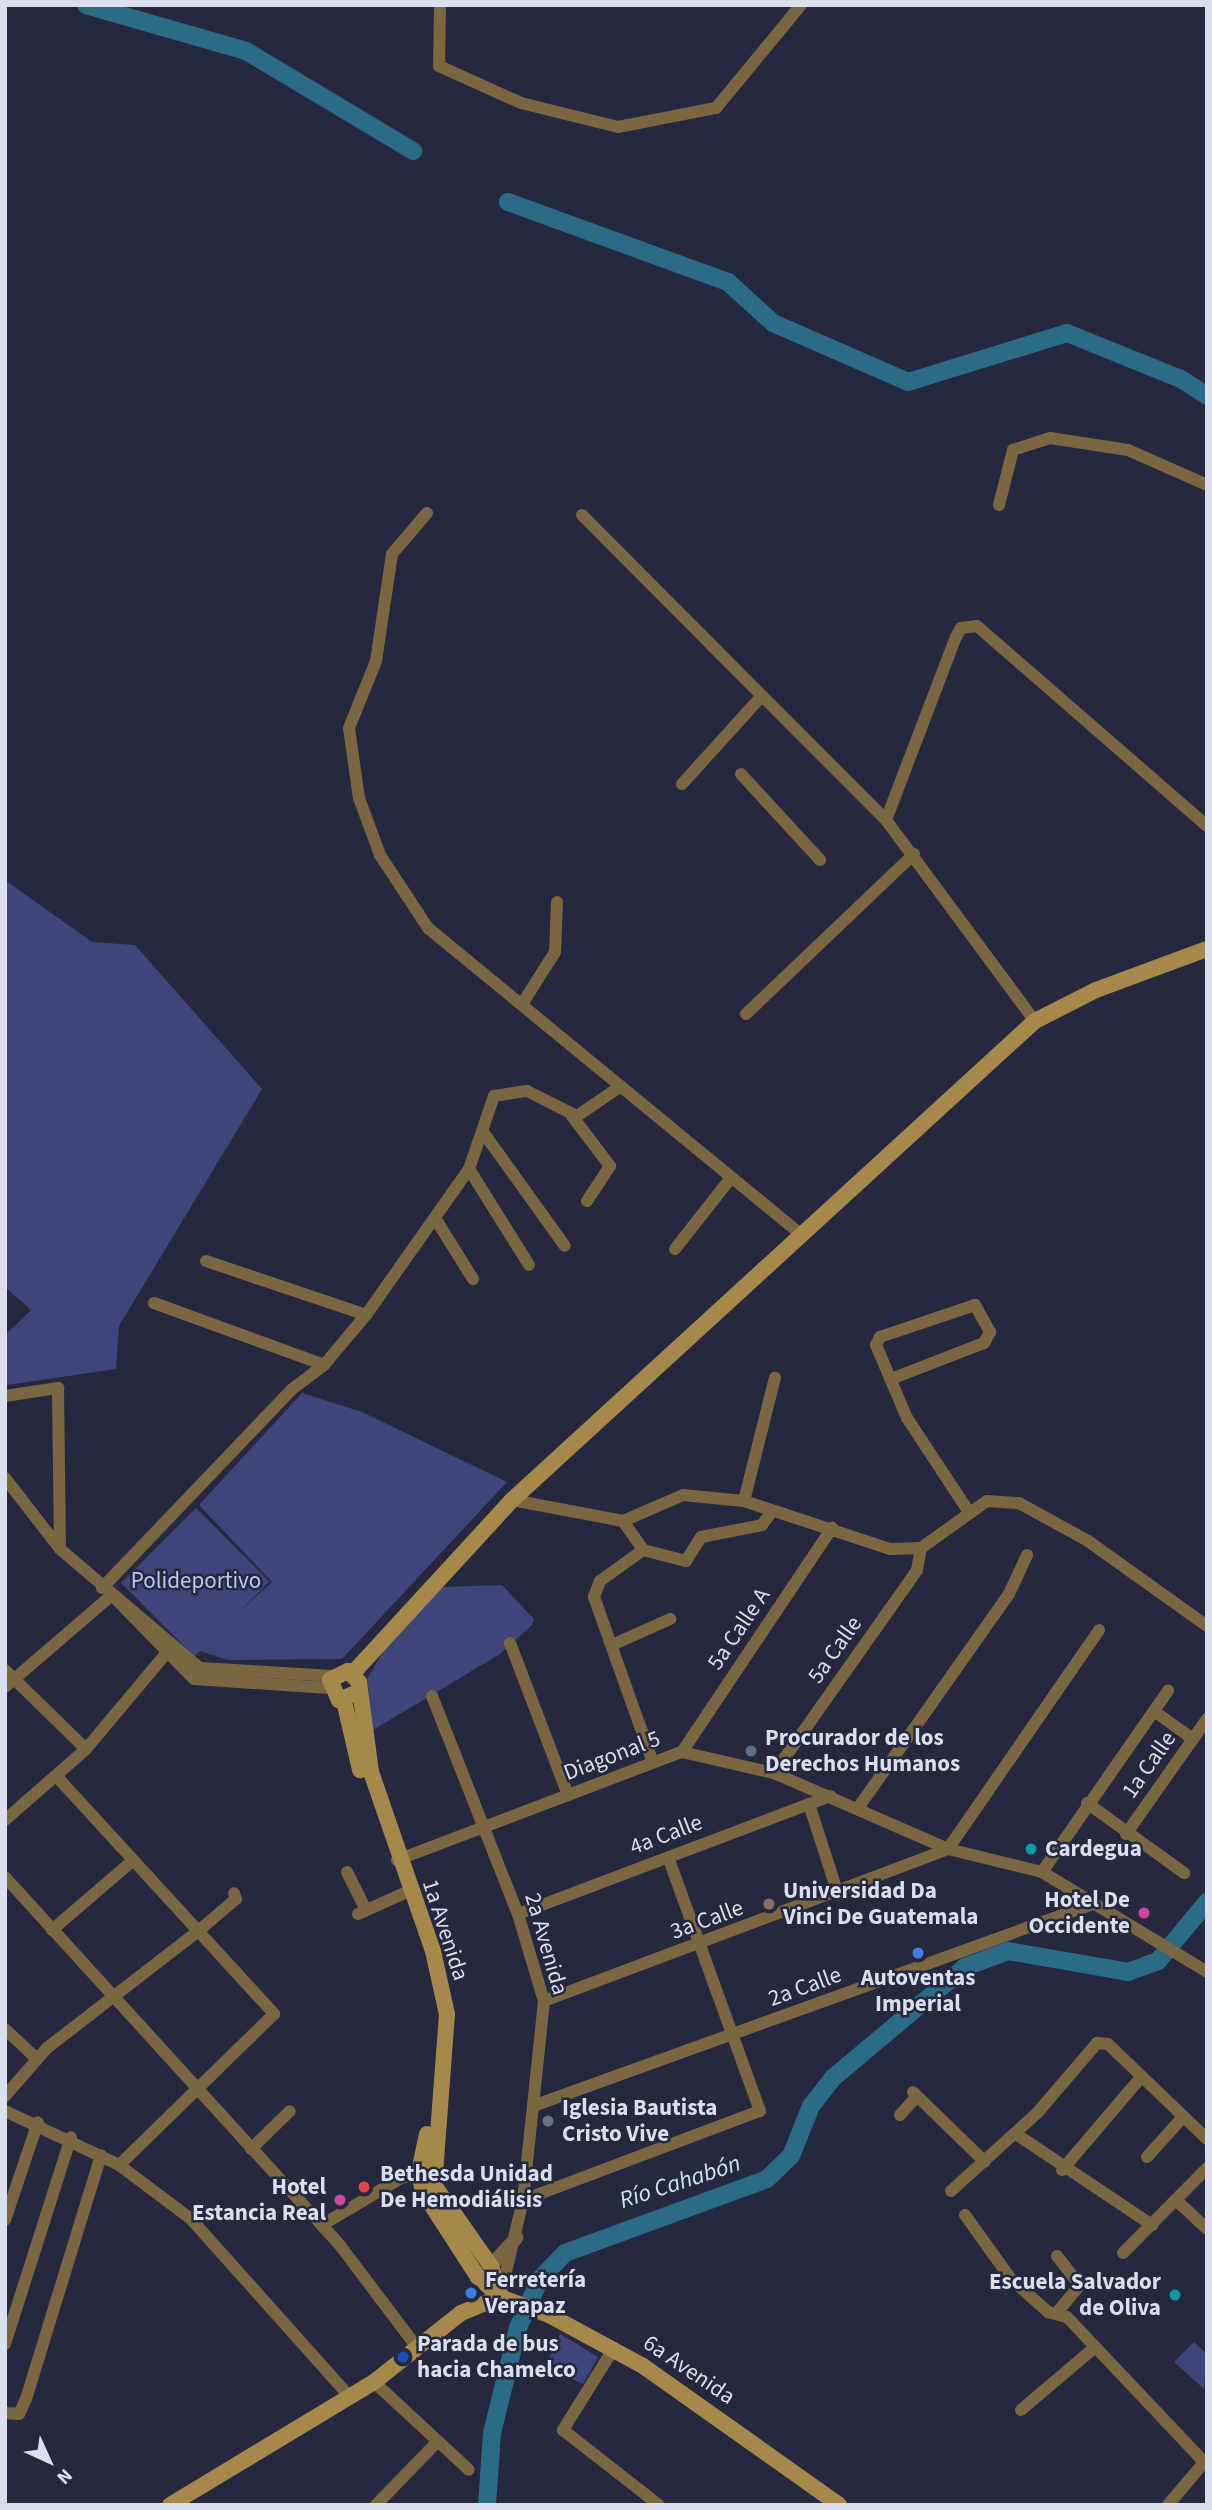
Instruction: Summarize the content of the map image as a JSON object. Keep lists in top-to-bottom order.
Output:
{
  "streets": {
    "main road": ["1a Avenida", "6a Avenida"],
    "street": [
      "5a Calle A",
      "5a Calle",
      "Diagonal 5",
      "1a Calle",
      "4a Calle",
      "3a Calle",
      "2a Avenida",
      "2a Calle"
    ]
  },
  "crossings": [
    ["5a Calle A", "Diagonal 5"],
    ["5a Calle", "Diagonal 5"],
    ["Diagonal 5", "4a Calle"],
    ["Diagonal 5", "3a Calle"],
    ["Diagonal 5", "1a Avenida"],
    ["Diagonal 5", "2a Avenida"],
    ["Diagonal 5", "2a Calle"],
    ["4a Calle", "2a Avenida"],
    ["3a Calle", "2a Avenida"],
    ["2a Avenida", "2a Calle"],
    ["2a Avenida", "6a Avenida"]
  ],
  "water": ["Río Cahabón"],
  "parks": ["Polideportivo"],
  "places": [
    "Procurador de los Derechos Humanos",
    "Cardegua",
    "Universidad Da Vinci De Guatemala",
    "Hotel De Occidente",
    "Autoventas Imperial",
    "Iglesia Bautista Cristo Vive",
    "Bethesda Unidad De Hemodiálisis",
    "Hotel Estancia Real",
    "Ferretería Verapaz",
    "Escuela Salvador de Oliva",
    "Parada de bus hacia Chamelco"
  ],
  "north": "bottom right"
}
